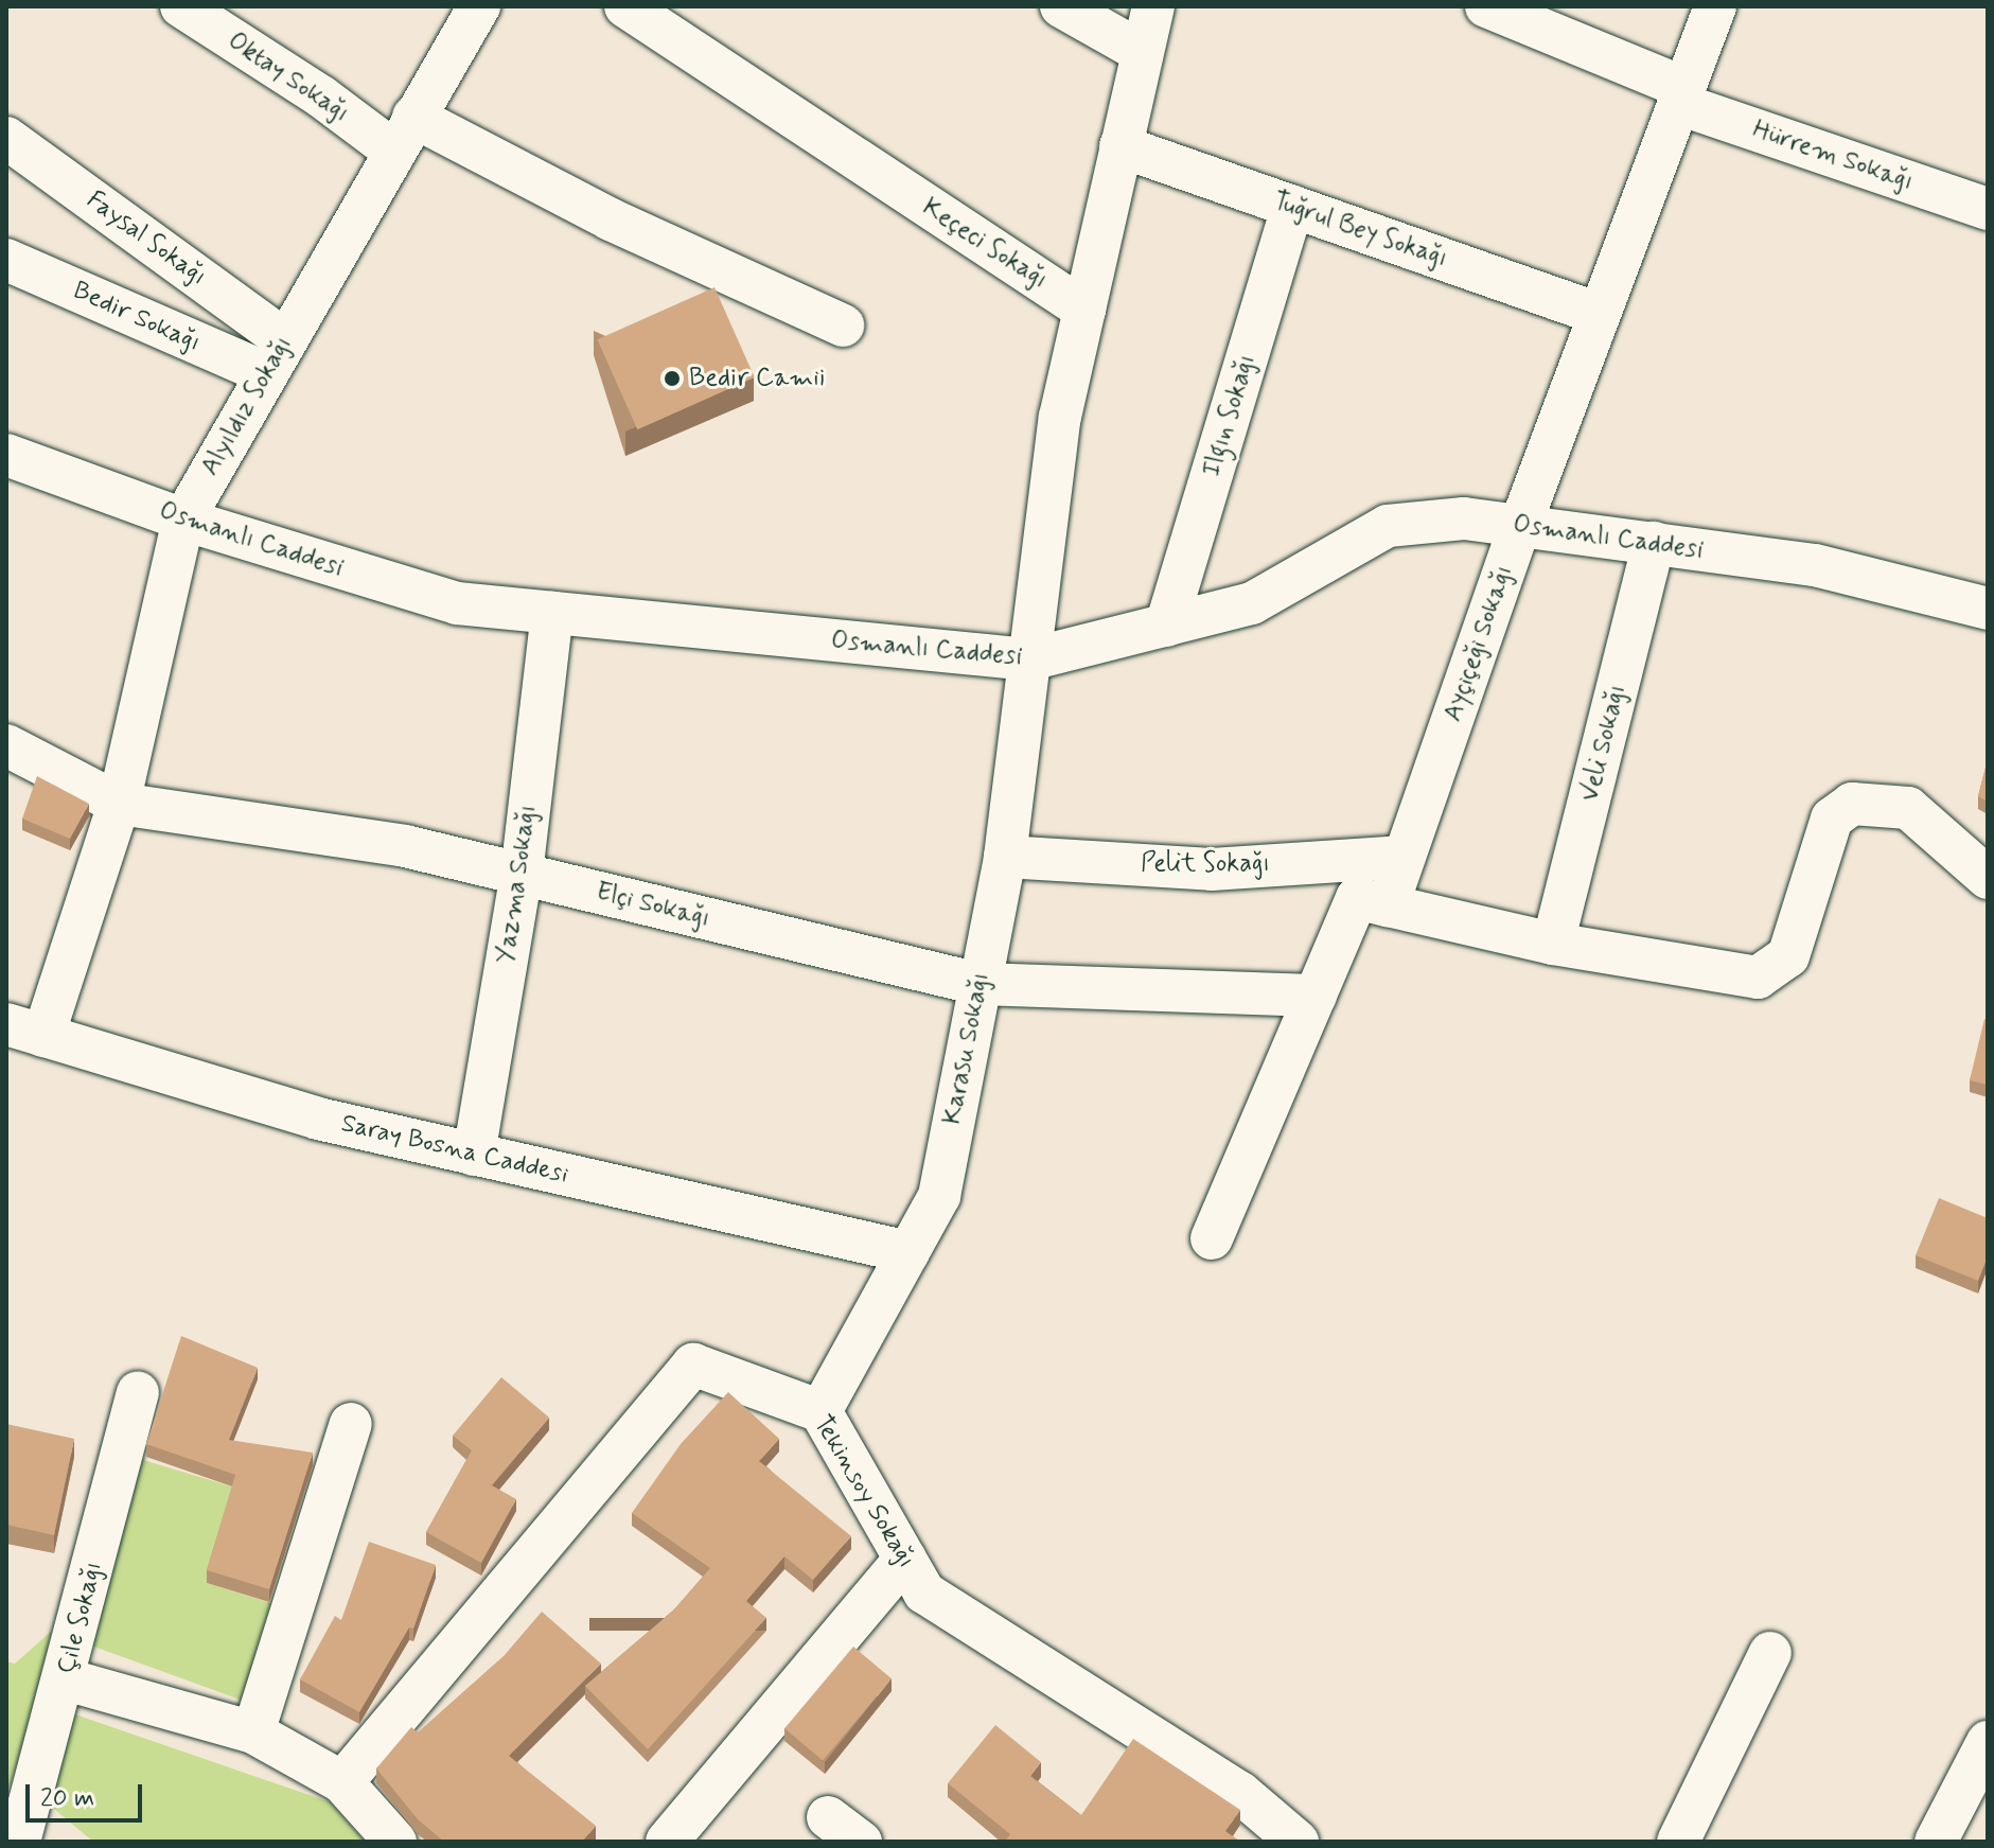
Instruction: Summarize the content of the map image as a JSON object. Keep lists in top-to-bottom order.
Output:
{
  "streets": {
    "street": [
      "Oktay Sokağı",
      "Hürrem Sokağı",
      "Tuğrul Bey Sokağı",
      "Faysal Sokağı",
      "Keçeci Sokağı",
      "Bedir Sokağı",
      "Alyıldız Sokağı",
      "Ilgın Sokağı",
      "Osmanlı Caddesi",
      "Ayçiçeği Sokağı",
      "Veli Sokağı",
      "Pelit Sokağı",
      "Yazma Sokağı",
      "Elçi Sokağı",
      "Karasu Sokağı",
      "Saray Bosna Caddesi",
      "Tekinsoy Sokağı",
      "Çile Sokağı"
    ]
  },
  "crossings": [
    ["Oktay Sokağı", "Alyıldız Sokağı"],
    ["Hürrem Sokağı", "Ayçiçeği Sokağı"],
    ["Tuğrul Bey Sokağı", "Keçeci Sokağı"],
    ["Tuğrul Bey Sokağı", "Ilgın Sokağı"],
    ["Tuğrul Bey Sokağı", "Ayçiçeği Sokağı"],
    ["Faysal Sokağı", "Bedir Sokağı"],
    ["Faysal Sokağı", "Alyıldız Sokağı"],
    ["Keçeci Sokağı", "Karasu Sokağı"],
    ["Bedir Sokağı", "Alyıldız Sokağı"],
    ["Alyıldız Sokağı", "Osmanlı Caddesi"],
    ["Alyıldız Sokağı", "Elçi Sokağı"],
    ["Alyıldız Sokağı", "Saray Bosna Caddesi"],
    ["Ilgın Sokağı", "Osmanlı Caddesi"],
    ["Osmanlı Caddesi", "Ayçiçeği Sokağı"],
    ["Osmanlı Caddesi", "Veli Sokağı"],
    ["Osmanlı Caddesi", "Yazma Sokağı"],
    ["Osmanlı Caddesi", "Karasu Sokağı"],
    ["Ayçiçeği Sokağı", "Pelit Sokağı"],
    ["Pelit Sokağı", "Karasu Sokağı"],
    ["Yazma Sokağı", "Elçi Sokağı"],
    ["Yazma Sokağı", "Saray Bosna Caddesi"],
    ["Elçi Sokağı", "Karasu Sokağı"],
    ["Karasu Sokağı", "Saray Bosna Caddesi"],
    ["Karasu Sokağı", "Tekinsoy Sokağı"]
  ],
  "places": ["Bedir Camii"],
  "scale_bar": "20 m"
}
